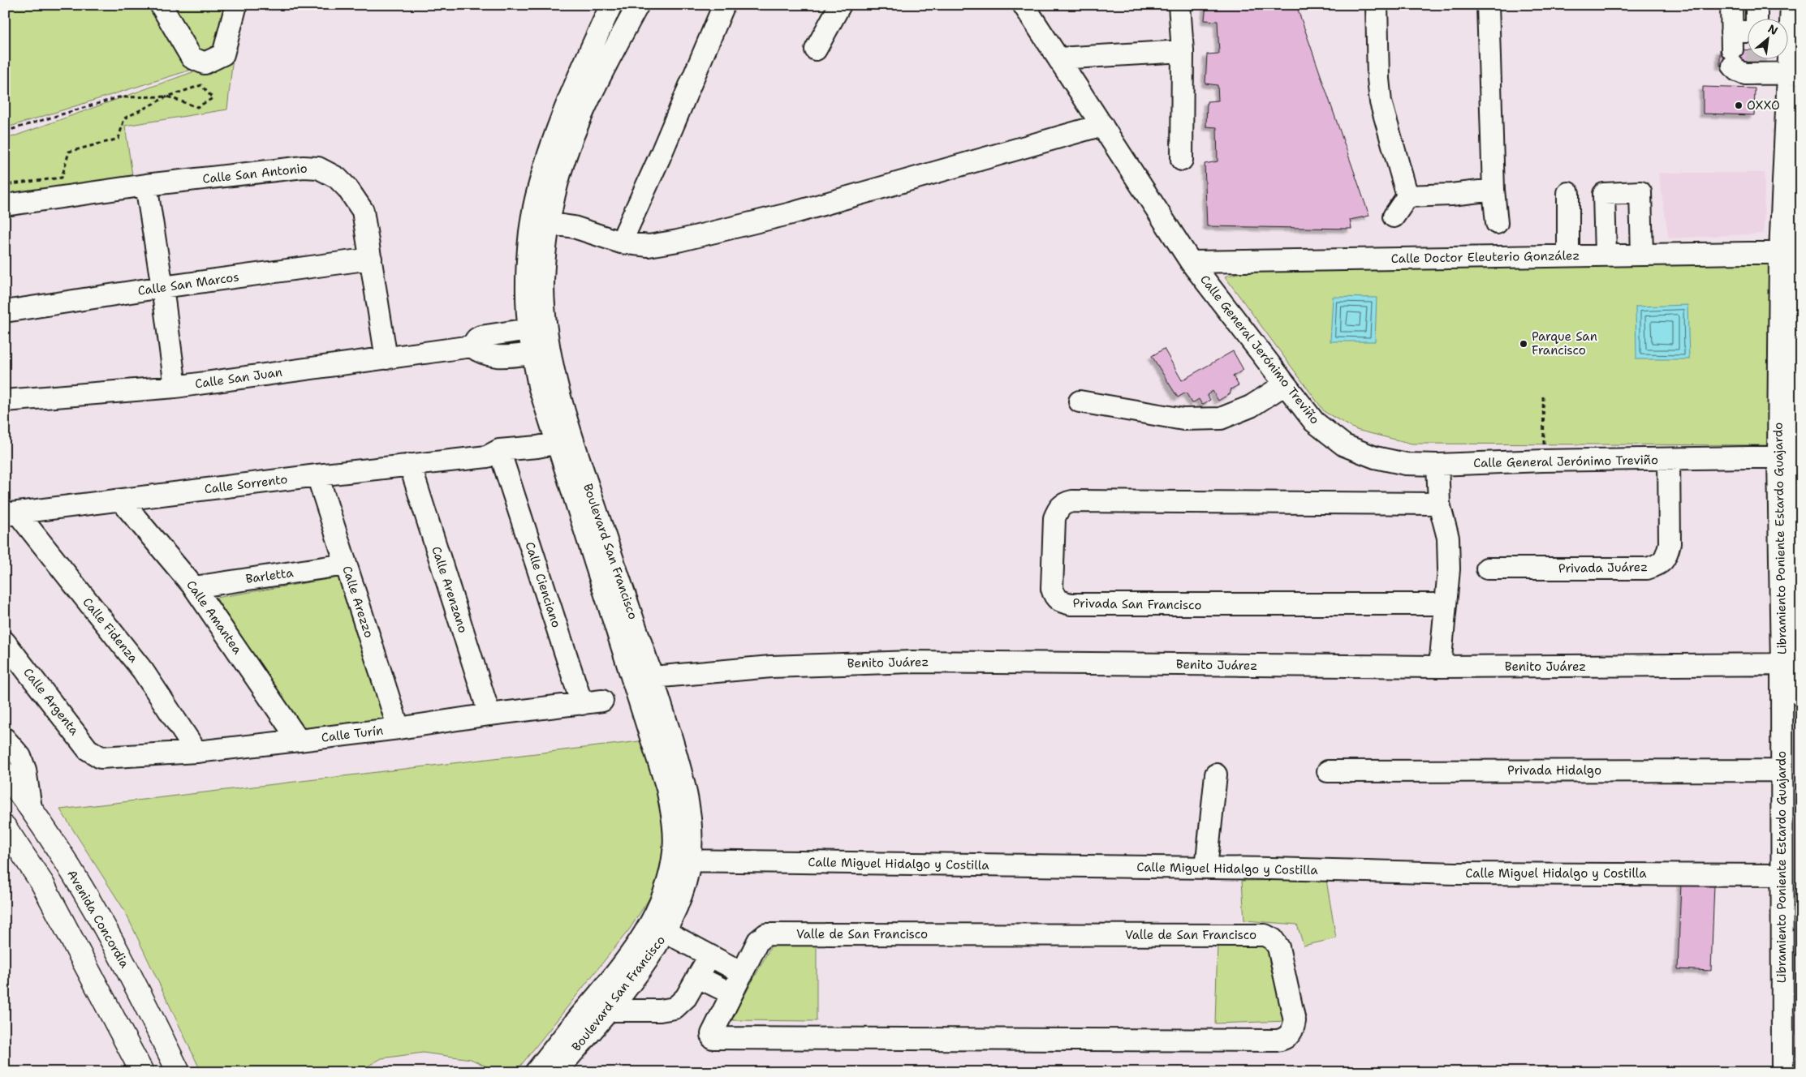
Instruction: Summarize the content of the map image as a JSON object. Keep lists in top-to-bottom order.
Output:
{
  "streets": {
    "main road": ["Avenida Concordia"],
    "street": [
      "Calle San Antonio",
      "Calle Doctor Eleuterio González",
      "Calle San Marcos",
      "Calle General Jerónimo Treviño",
      "Calle San Juan",
      "Calle Sorrento",
      "Libramiento Poniente Estardo Guajardo",
      "Boulevard San Francisco",
      "Privada Juárez",
      "Barletta",
      "Calle Cienciano",
      "Calle Arenzano",
      "Calle Arezzo",
      "Privada San Francisco",
      "Calle Amantea",
      "Calle Fidenza",
      "Benito Juárez",
      "Calle Argenta",
      "Calle Turín",
      "Privada Hidalgo",
      "Calle Miguel Hidalgo y Costilla",
      "Valle de San Francisco"
    ]
  },
  "crossings": [
    ["Calle San Antonio", "Calle San Marcos"],
    ["Calle San Antonio", "Calle San Juan"],
    ["Calle Doctor Eleuterio González", "Calle General Jerónimo Treviño"],
    ["Calle Doctor Eleuterio González", "Libramiento Poniente Estardo Guajardo"],
    ["Calle General Jerónimo Treviño", "Libramiento Poniente Estardo Guajardo"],
    ["Calle General Jerónimo Treviño", "Privada Juárez"],
    ["Calle San Juan", "Boulevard San Francisco"],
    ["Calle Sorrento", "Boulevard San Francisco"],
    ["Calle Sorrento", "Calle Cienciano"],
    ["Calle Sorrento", "Calle Arenzano"],
    ["Calle Sorrento", "Calle Arezzo"],
    ["Calle Sorrento", "Calle Amantea"],
    ["Calle Sorrento", "Calle Fidenza"],
    ["Libramiento Poniente Estardo Guajardo", "Benito Juárez"],
    ["Libramiento Poniente Estardo Guajardo", "Privada Hidalgo"],
    ["Libramiento Poniente Estardo Guajardo", "Calle Miguel Hidalgo y Costilla"],
    ["Boulevard San Francisco", "Benito Juárez"],
    ["Boulevard San Francisco", "Calle Miguel Hidalgo y Costilla"],
    ["Barletta", "Calle Arezzo"],
    ["Barletta", "Calle Amantea"],
    ["Calle Cienciano", "Calle Turín"],
    ["Calle Arenzano", "Calle Turín"],
    ["Calle Arezzo", "Calle Turín"],
    ["Calle Amantea", "Calle Turín"],
    ["Calle Fidenza", "Calle Turín"],
    ["Calle Argenta", "Calle Turín"]
  ],
  "places": ["OXXO", "Parque San Francisco"],
  "north": "top right"
}
